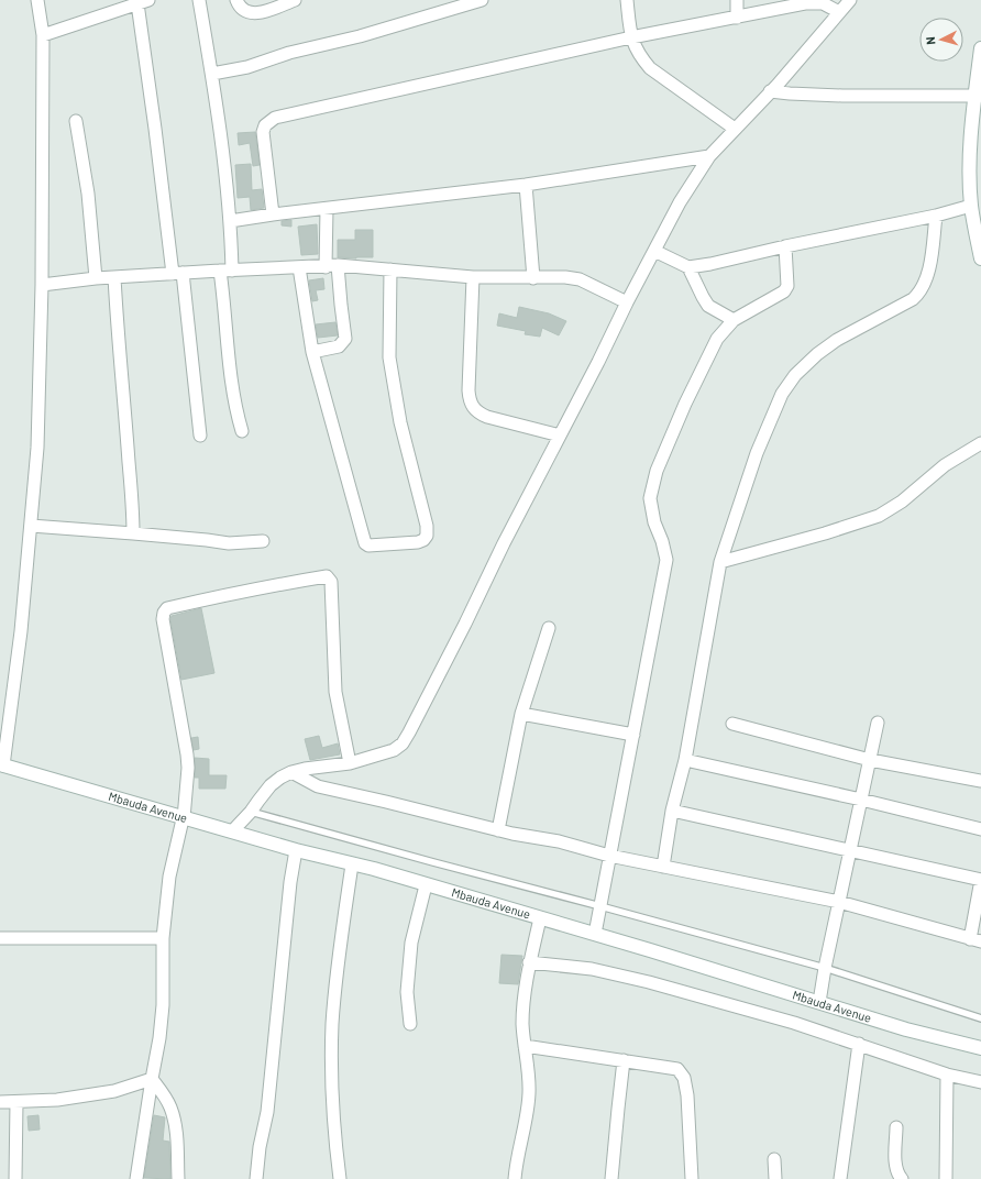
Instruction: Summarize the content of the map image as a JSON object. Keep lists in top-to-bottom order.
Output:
{
  "streets": {
    "street": ["Mbauda Avenue"]
  },
  "north": "left"
}
